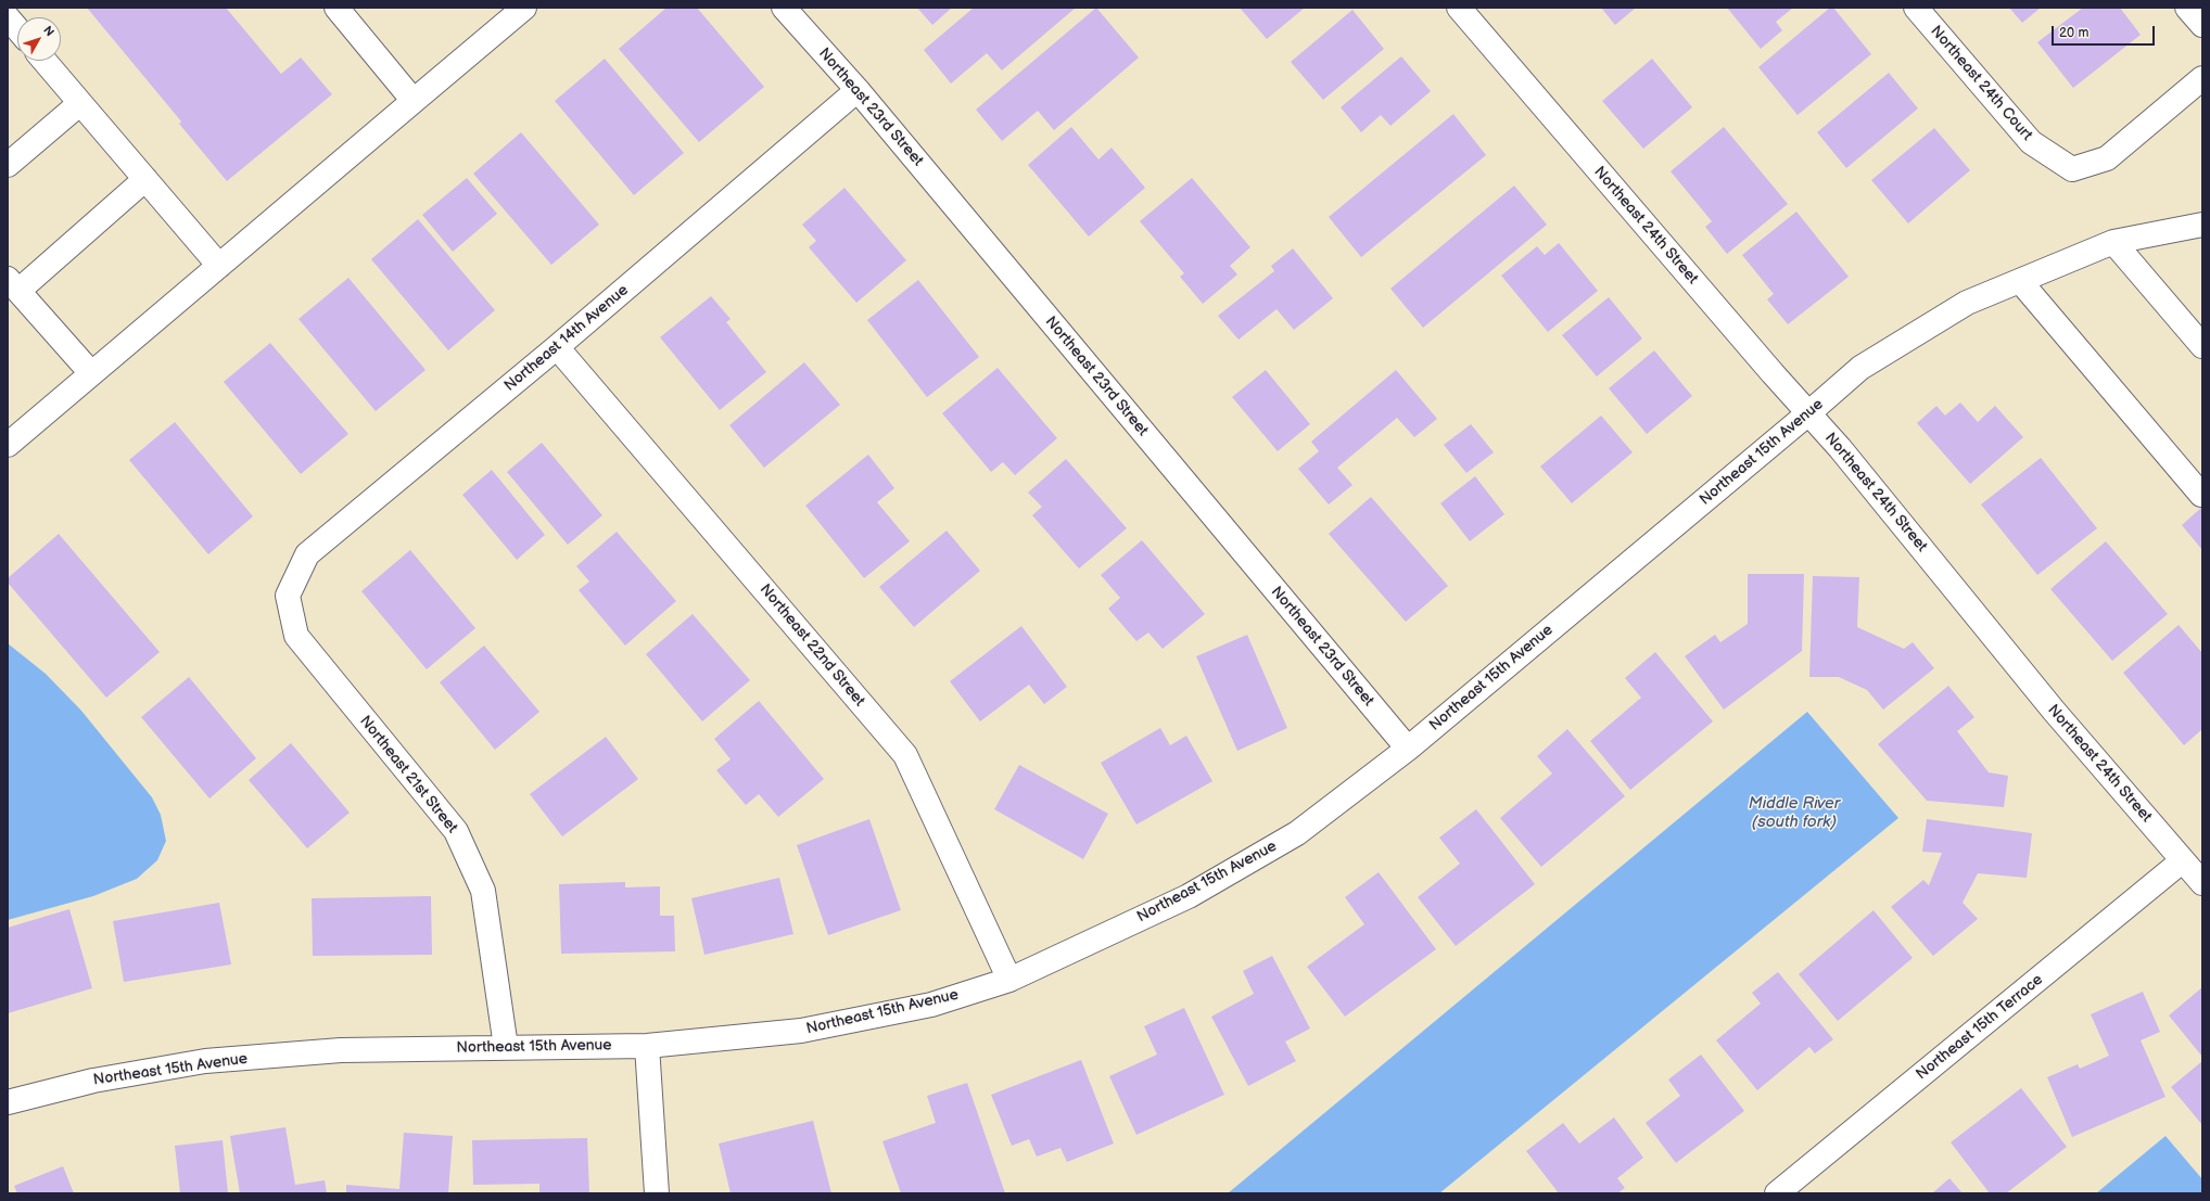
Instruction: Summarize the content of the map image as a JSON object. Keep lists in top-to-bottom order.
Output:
{
  "streets": {
    "street": [
      "Northeast 24th Court",
      "Northeast 23rd Street",
      "Northeast 24th Street",
      "Northeast 14th Avenue",
      "Northeast 15th Avenue",
      "Northeast 22nd Street",
      "Northeast 21st Street",
      "Northeast 15th Terrace"
    ]
  },
  "crossings": [
    ["Northeast 23rd Street", "Northeast 14th Avenue"],
    ["Northeast 23rd Street", "Northeast 15th Avenue"],
    ["Northeast 24th Street", "Northeast 15th Avenue"],
    ["Northeast 24th Street", "Northeast 15th Terrace"],
    ["Northeast 14th Avenue", "Northeast 22nd Street"],
    ["Northeast 14th Avenue", "Northeast 21st Street"],
    ["Northeast 15th Avenue", "Northeast 22nd Street"],
    ["Northeast 15th Avenue", "Northeast 21st Street"]
  ],
  "water": ["Middle River (south fork)"],
  "scale_bar": "20 m",
  "north": "top right"
}
